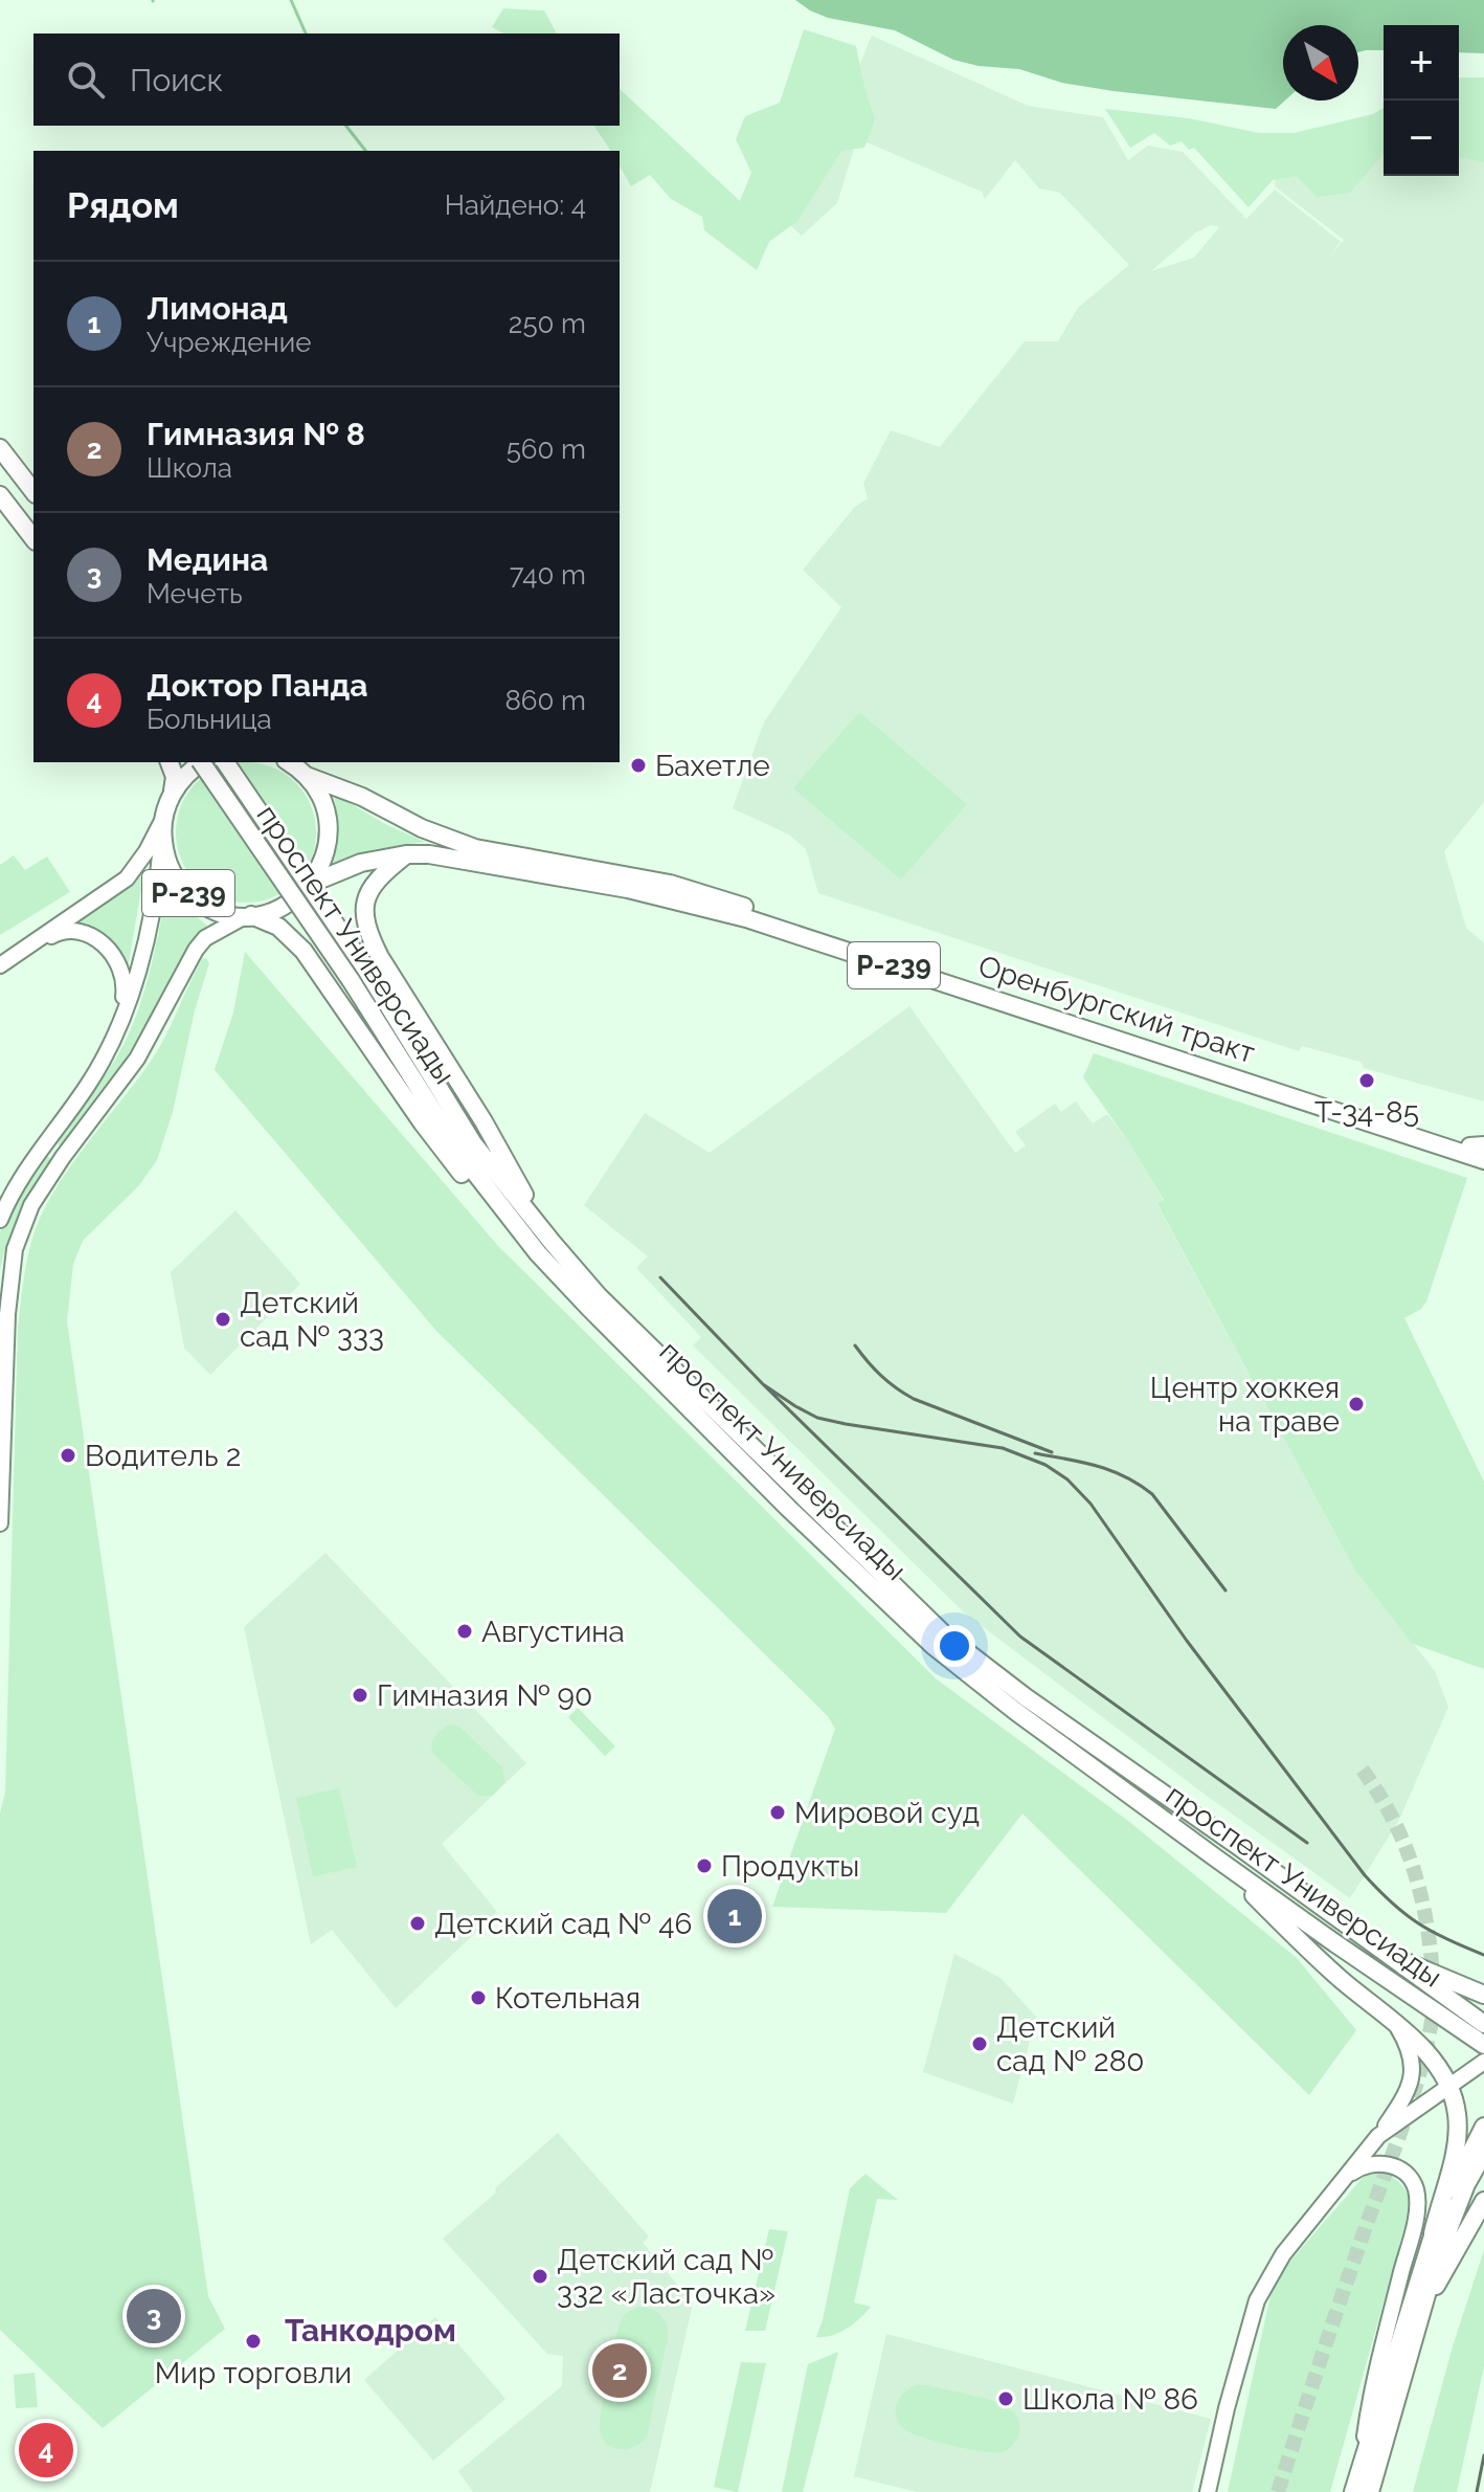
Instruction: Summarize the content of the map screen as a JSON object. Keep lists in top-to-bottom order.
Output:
{
  "streets": {
    "main road": ["Р-239", "проспект Универсиады", "Оренбургский тракт"]
  },
  "crossings": [
    ["Р-239", "Оренбургский тракт"]
  ],
  "districts": ["Танкодром"],
  "places": [
    "Бахетле",
    "T-34-85",
    "Детский сад № 333",
    "Центр хоккея на траве",
    "Водитель 2",
    "Августина",
    "Гимназия № 90",
    "Мировой суд",
    "Продукты",
    "Детский сад № 46",
    "Котельная",
    "Детский сад № 280",
    "Детский сад № 332 «Ласточка»",
    "Мир торговли",
    "Школа № 86"
  ],
  "north": "bottom right",
  "page": {
    "map_buttons": ["+", "−"],
    "search": "Поиск",
    "heading": ["Рядом", "Найдено: 4"],
    "list": [
      {
        "mark": "1",
        "name": "Лимонад",
        "note": "Учреждение",
        "value": "250 m"
      },
      {
        "mark": "2",
        "name": "Гимназия № 8",
        "note": "Школа",
        "value": "560 m"
      },
      {
        "mark": "3",
        "name": "Медина",
        "note": "Мечеть",
        "value": "740 m"
      },
      {
        "mark": "4",
        "name": "Доктор Панда",
        "note": "Больница",
        "value": "860 m"
      }
    ],
    "pins": [
      "1",
      "3",
      "2",
      "4"
    ]
  }
}
